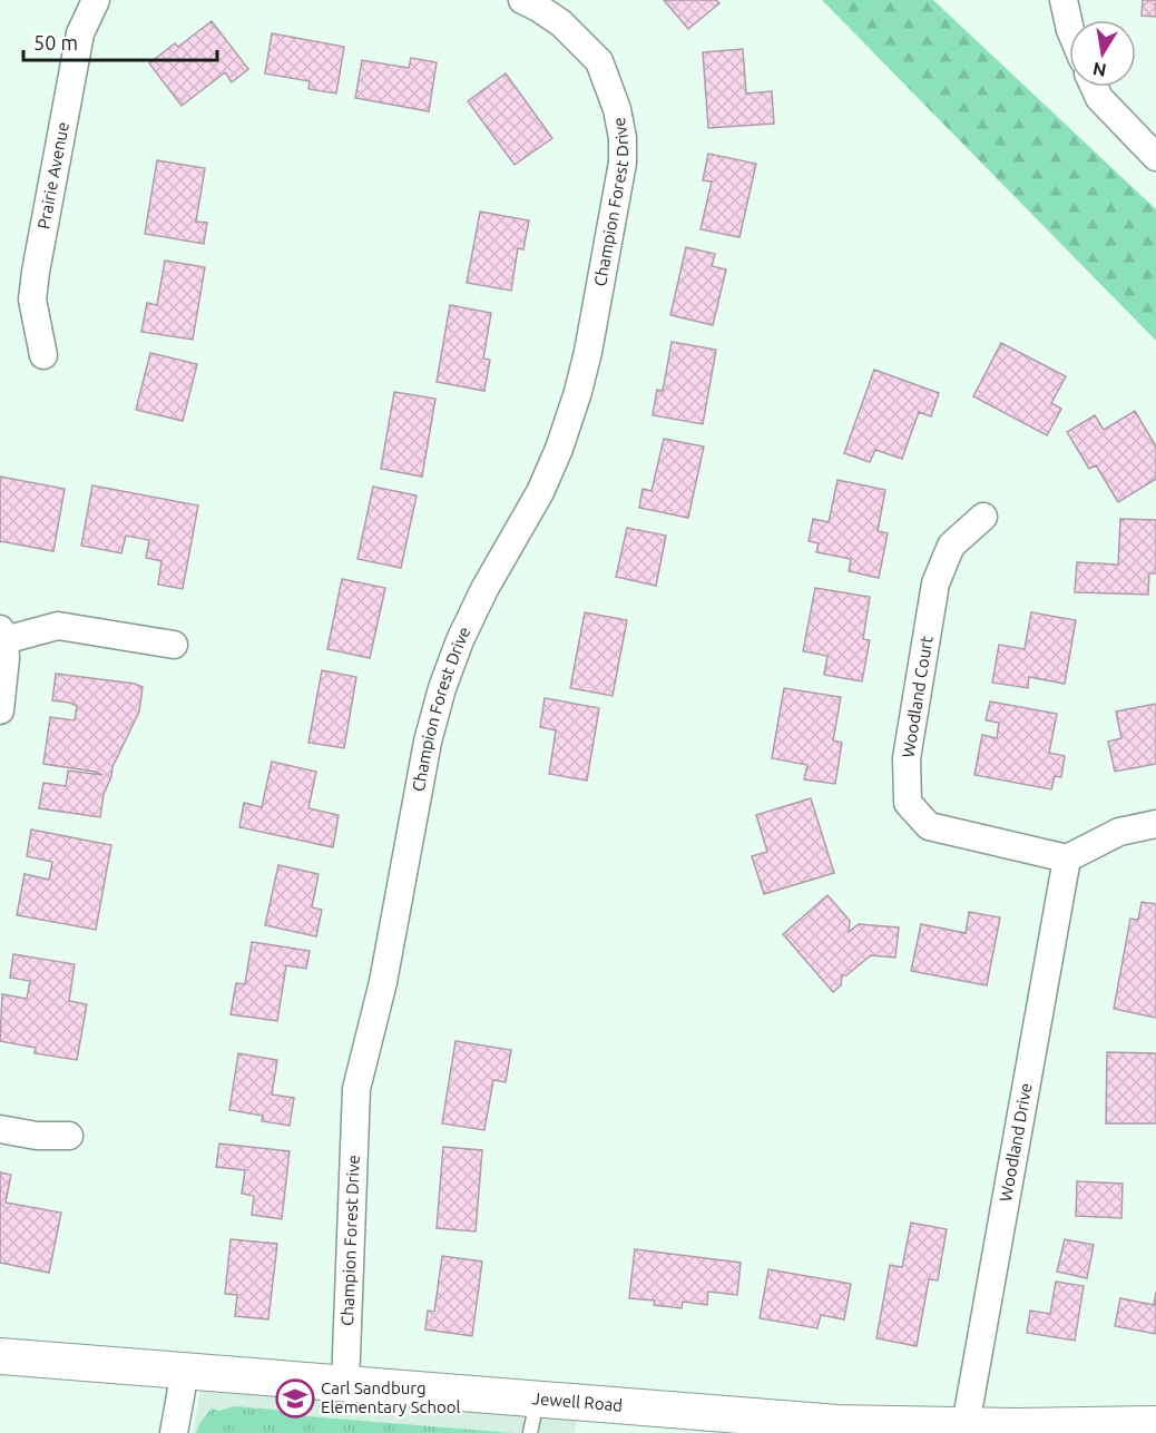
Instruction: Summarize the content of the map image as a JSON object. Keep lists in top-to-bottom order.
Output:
{
  "streets": {
    "street": [
      "Prairie Avenue",
      "Champion Forest Drive",
      "Woodland Court",
      "Woodland Drive",
      "Jewell Road"
    ]
  },
  "crossings": [
    ["Champion Forest Drive", "Jewell Road"],
    ["Woodland Court", "Woodland Drive"],
    ["Woodland Drive", "Jewell Road"]
  ],
  "places": {
    "school or university": ["Carl Sandburg Elementary School"]
  },
  "scale_bar": "50 m",
  "north": "bottom"
}
